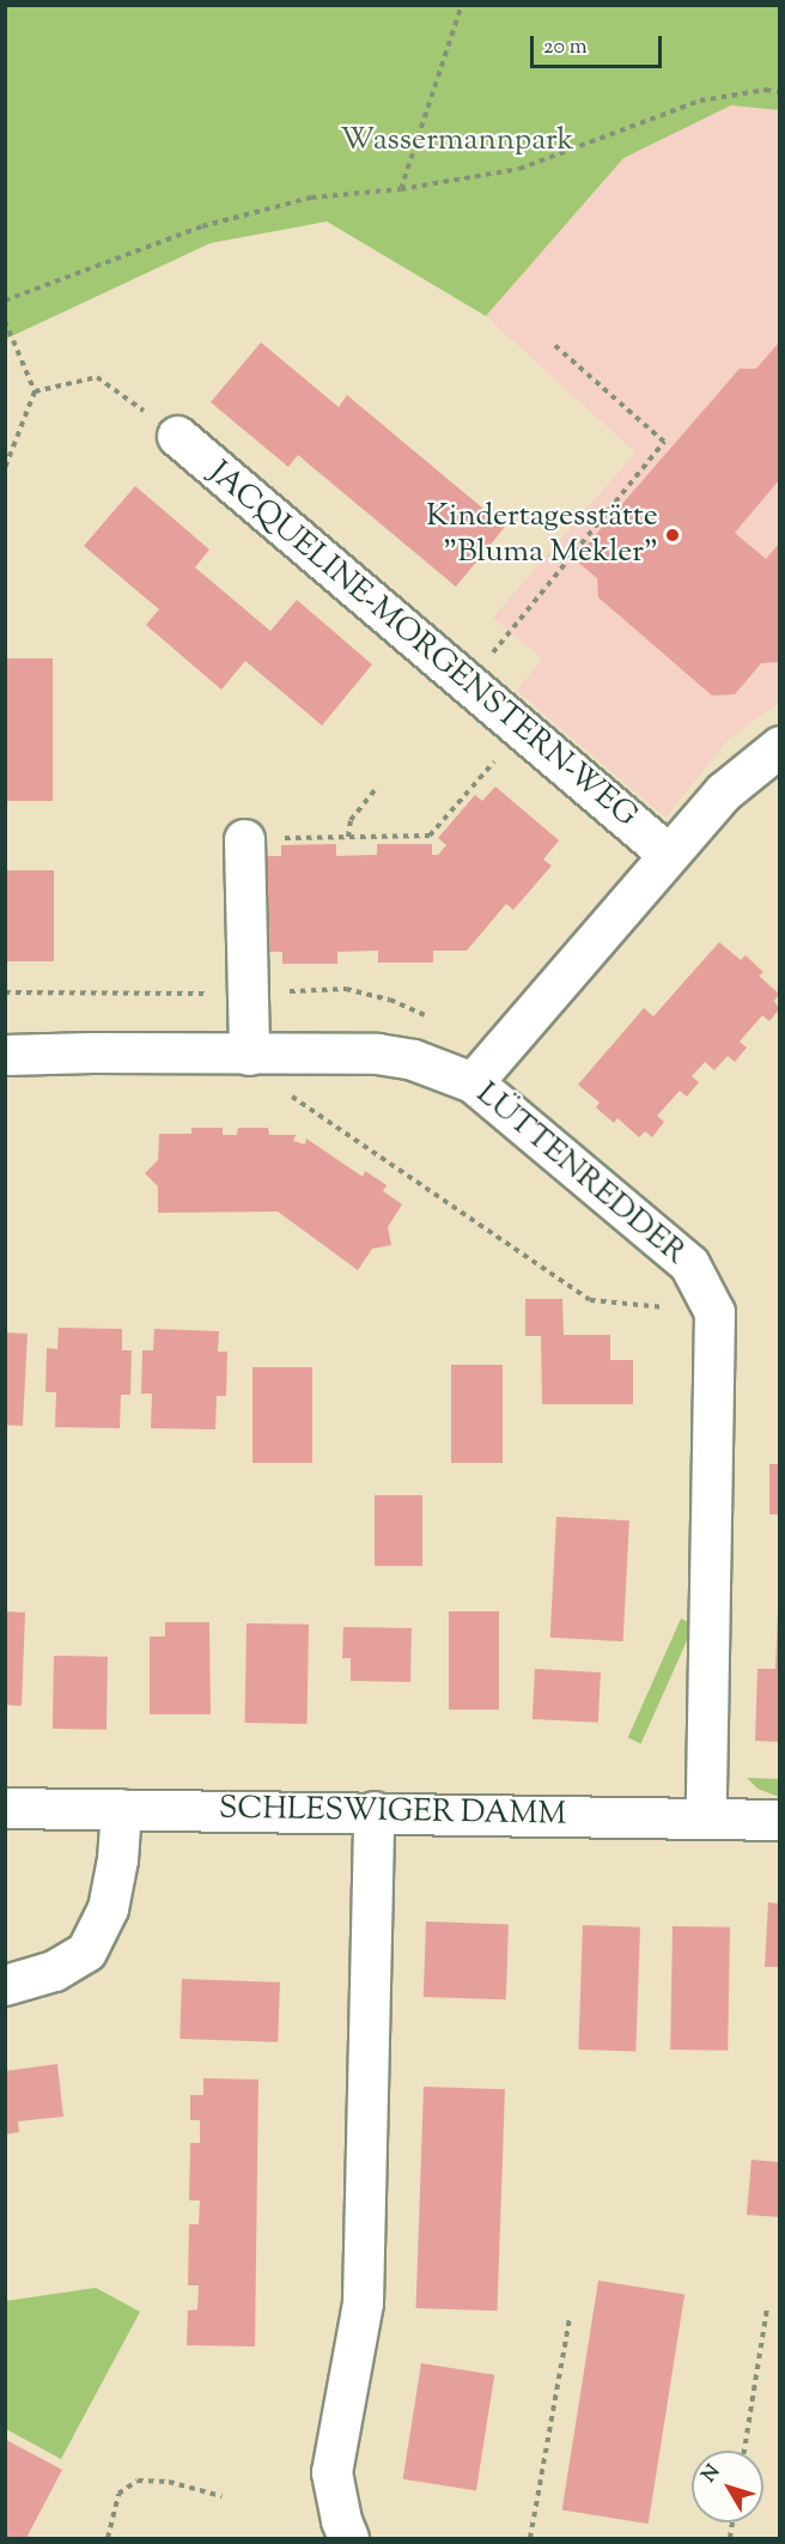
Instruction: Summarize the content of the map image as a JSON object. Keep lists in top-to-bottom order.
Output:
{
  "streets": {
    "street": ["JACQUELINE-MORGENSTERN-WEG", "LÜTTENREDDER", "SCHLESWIGER DAMM"]
  },
  "crossings": [
    ["LÜTTENREDDER", "SCHLESWIGER DAMM"]
  ],
  "parks": ["Wassermannpark"],
  "places": ["Kindertagesstätte \"Bluma Mekler\""],
  "scale_bar": "20 m",
  "north": "top left"
}
